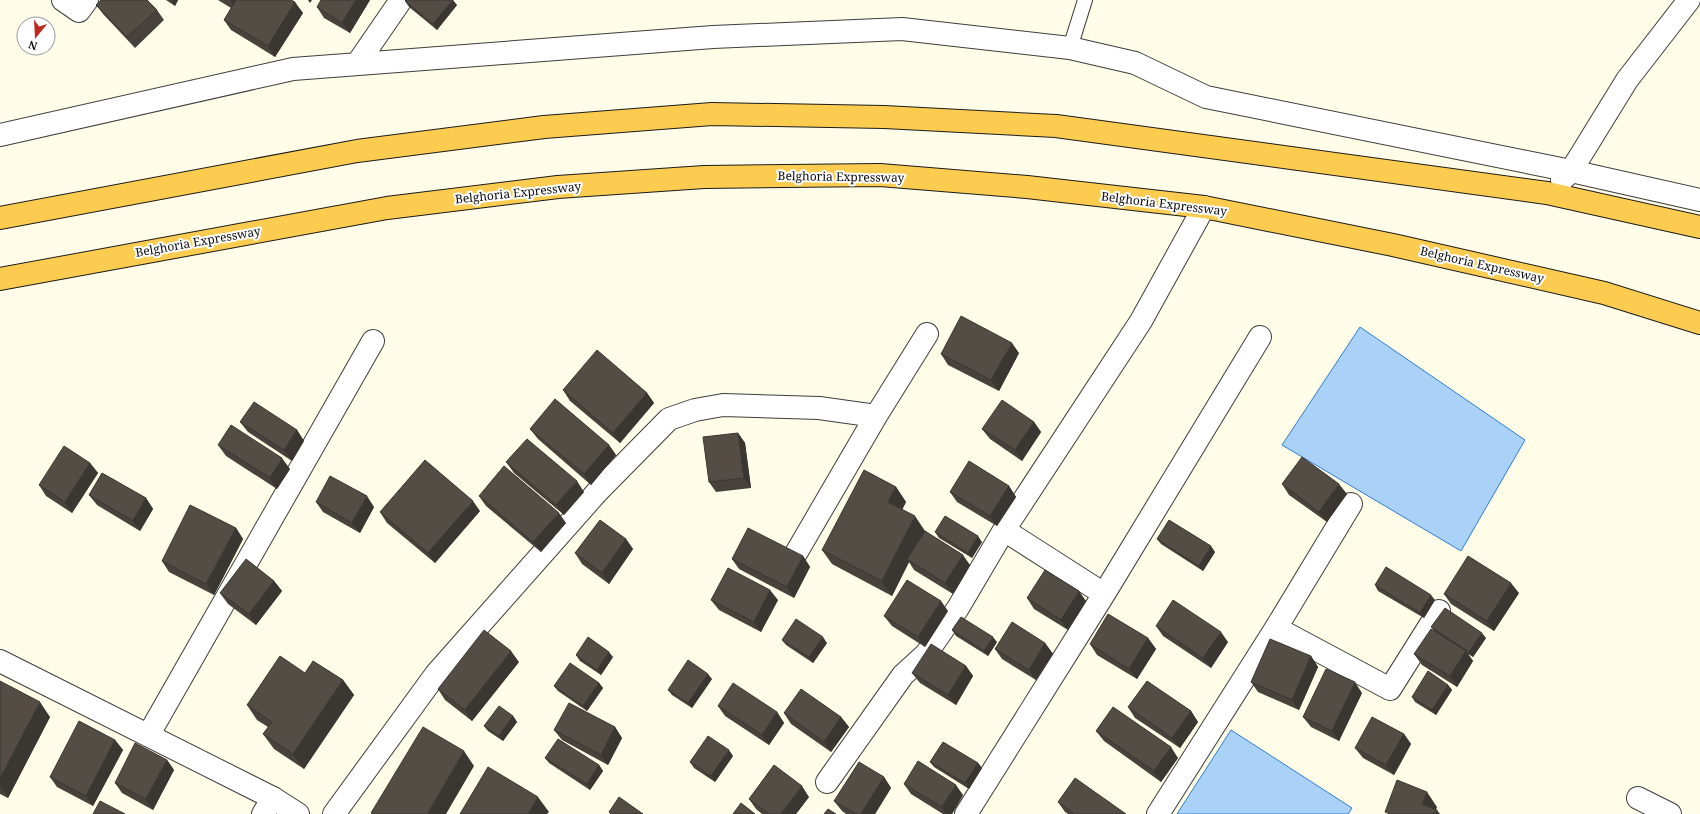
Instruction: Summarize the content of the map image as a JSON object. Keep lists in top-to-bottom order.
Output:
{
  "streets": {
    "highway": ["Belghoria Expressway"]
  },
  "north": "bottom"
}
